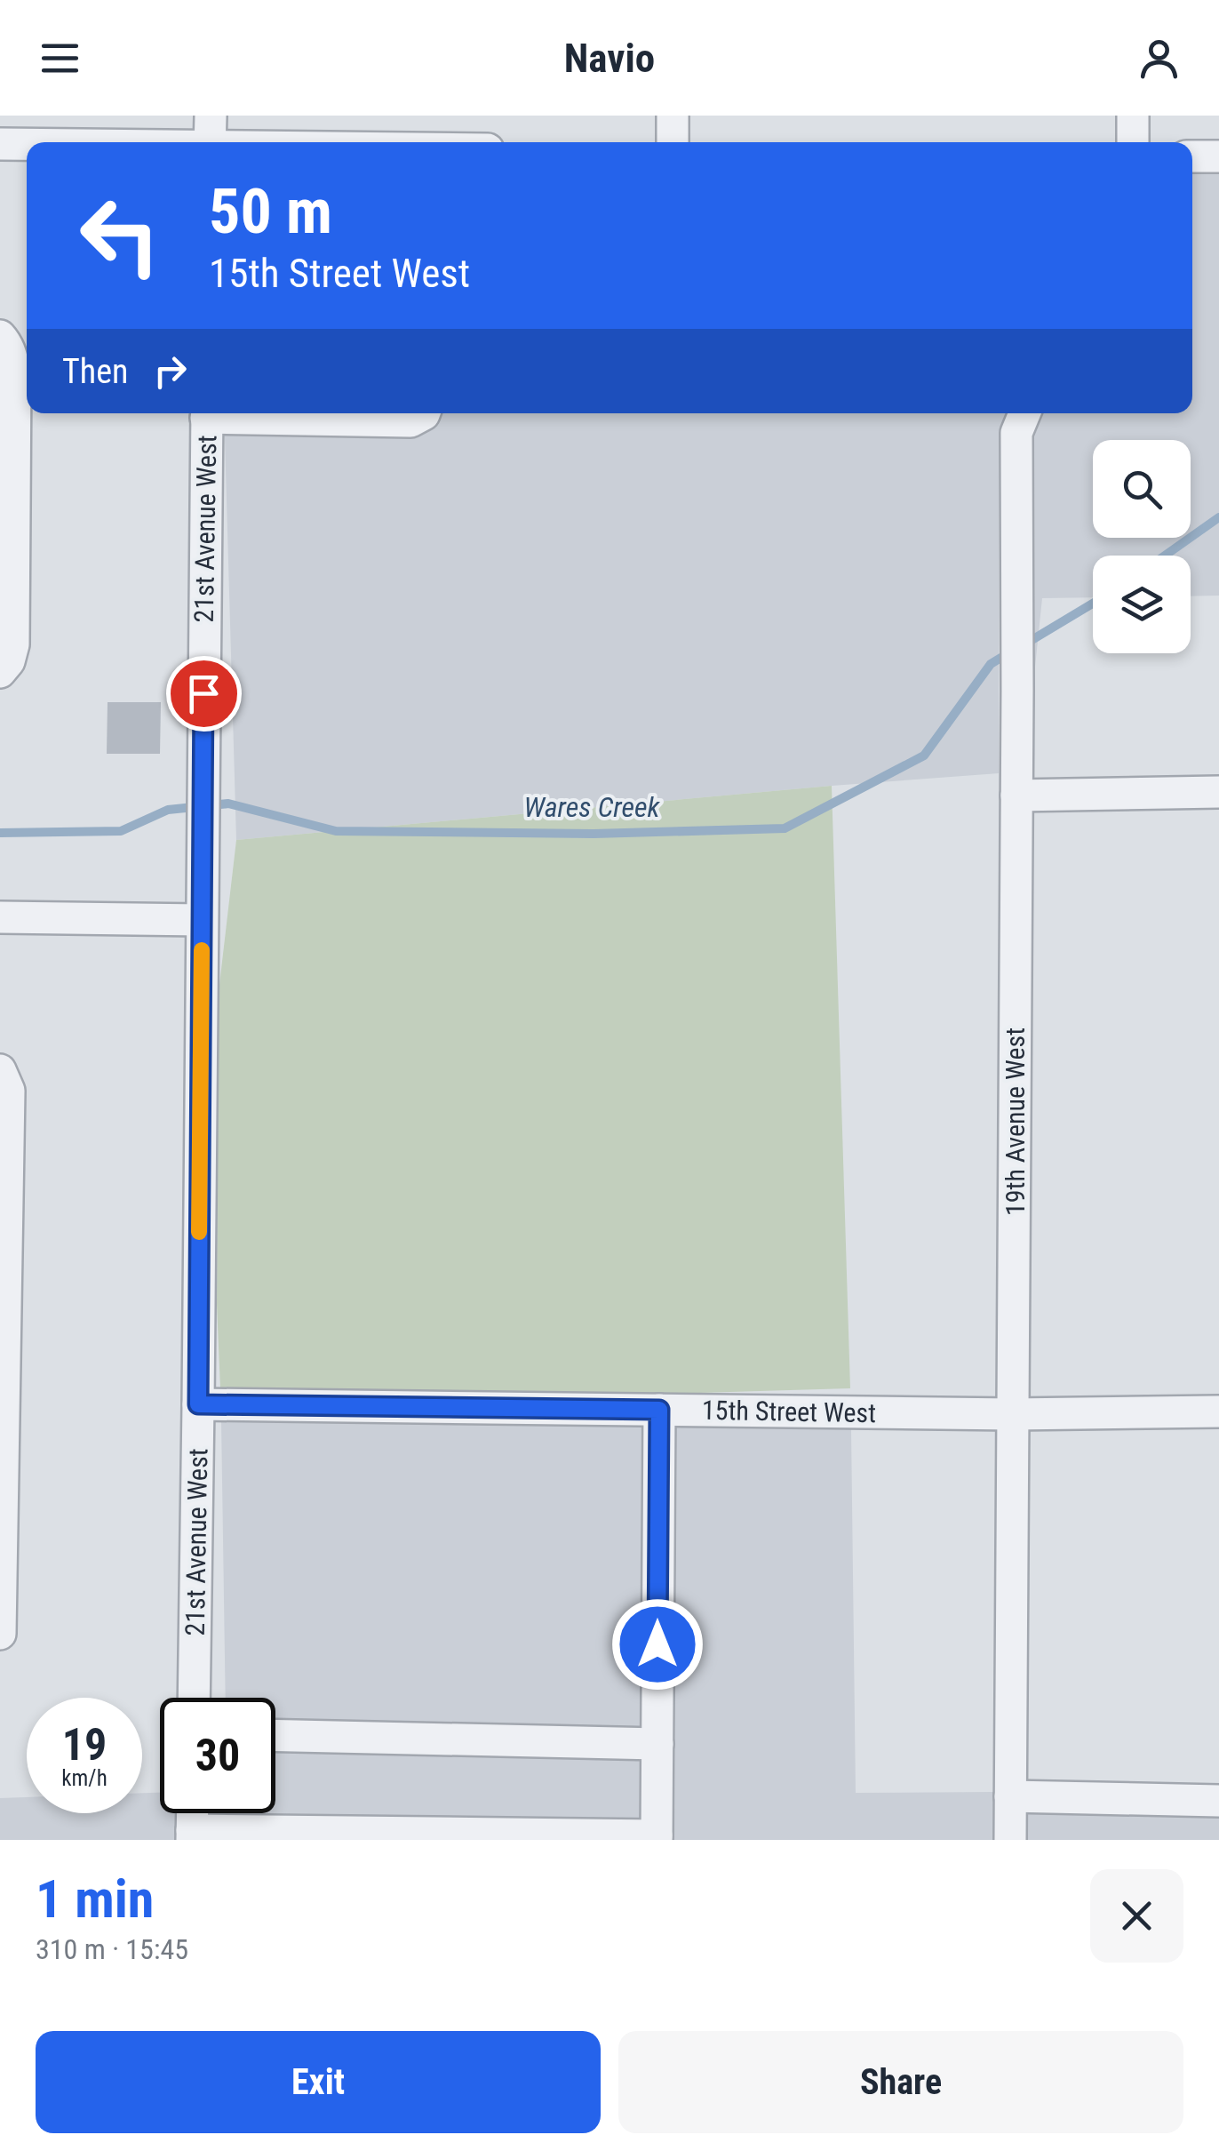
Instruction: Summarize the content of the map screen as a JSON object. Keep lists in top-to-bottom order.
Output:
{
  "streets": {
    "street": ["21st Avenue West", "19th Avenue West", "15th Street West"]
  },
  "crossings": [
    ["21st Avenue West", "15th Street West"],
    ["19th Avenue West", "15th Street West"]
  ],
  "water": ["Wares Creek"],
  "page": {
    "header": "Navio",
    "turn": ["50 m", "15th Street West"],
    "then": "Then",
    "speed": "19 km/h",
    "limit": "30",
    "heading": ["1 min", "310 m · 15:45"],
    "buttons": ["Exit", "Share"]
  }
}
